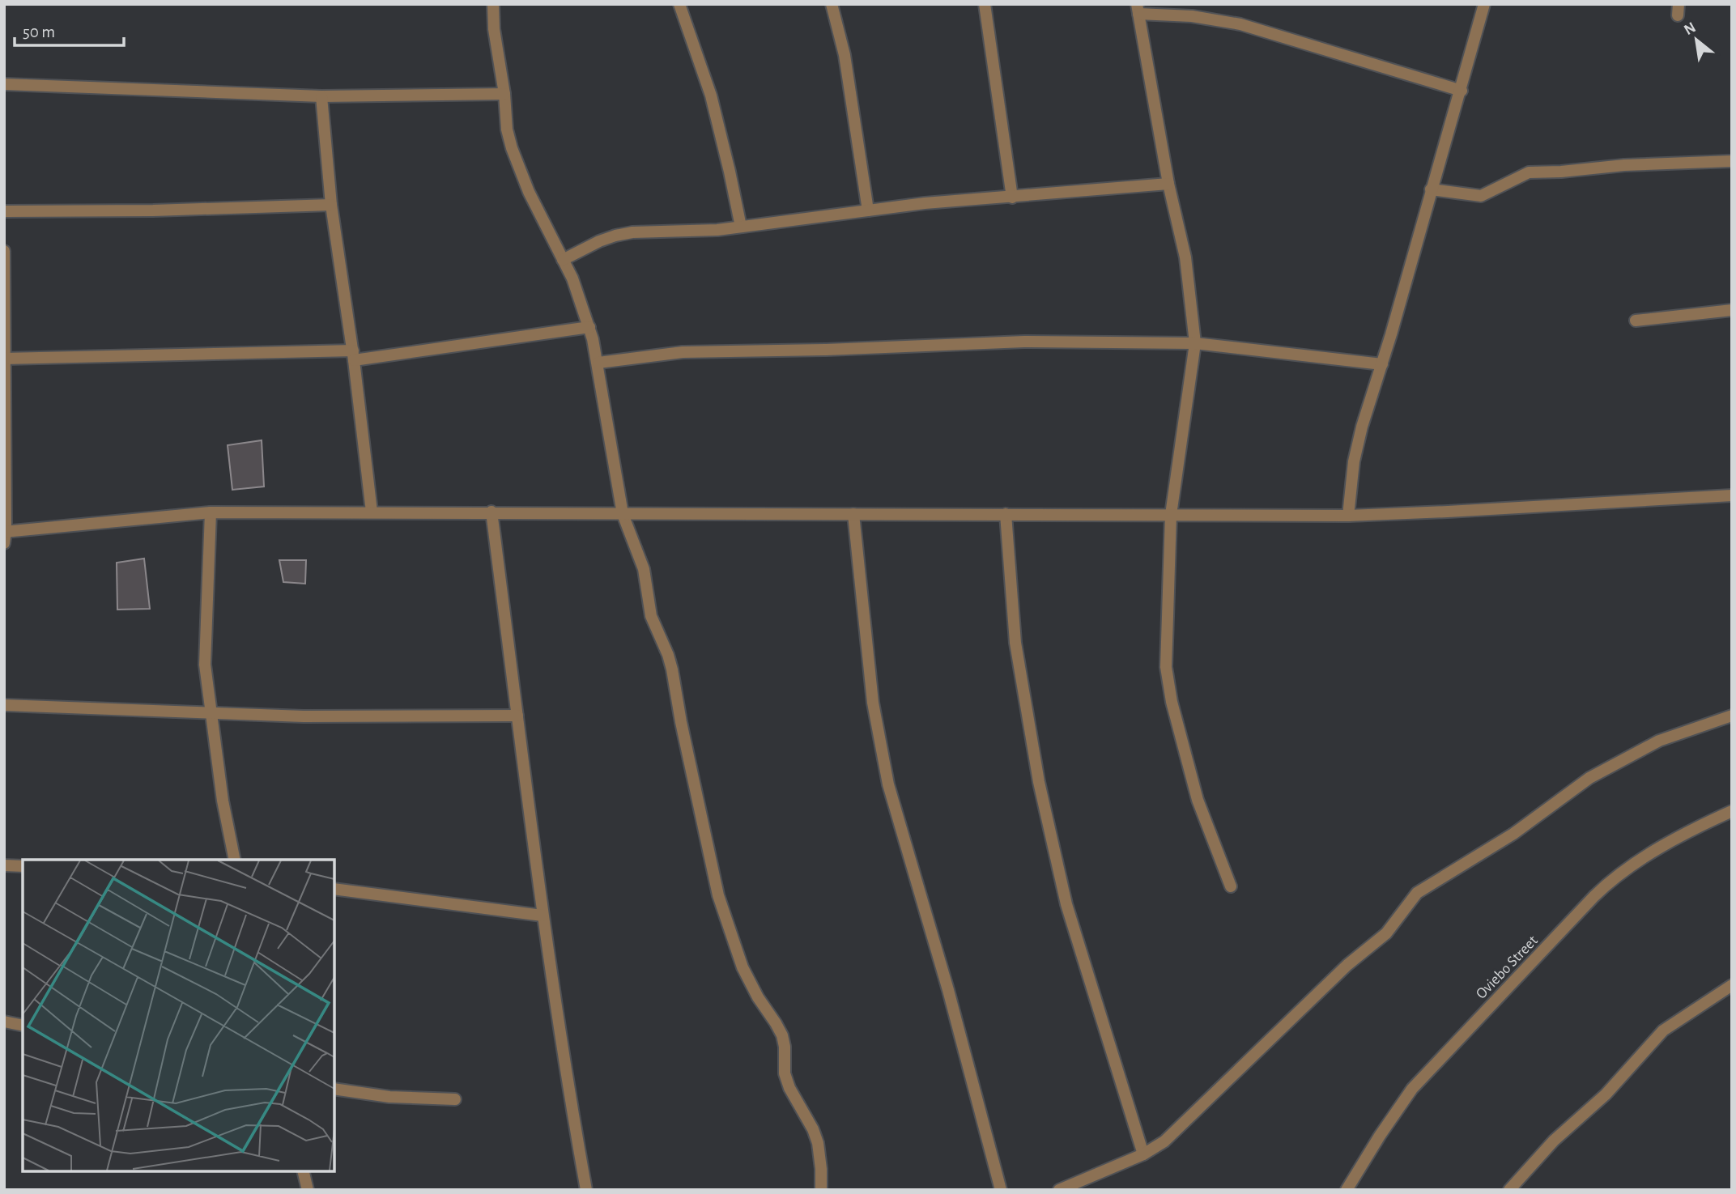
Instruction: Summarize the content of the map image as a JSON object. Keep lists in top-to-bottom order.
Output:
{
  "streets": {
    "street": ["Oviebo Street"]
  },
  "scale_bar": "50 m",
  "north": "top left"
}
